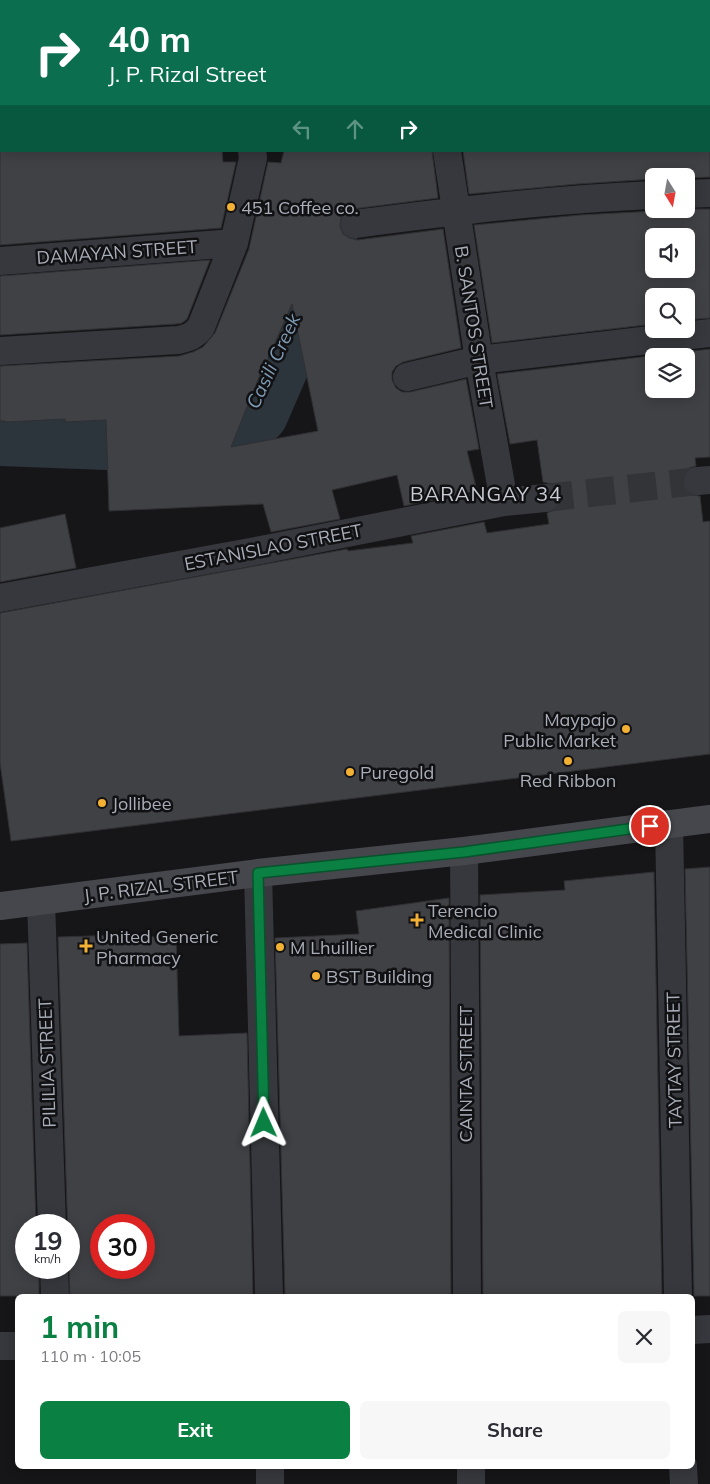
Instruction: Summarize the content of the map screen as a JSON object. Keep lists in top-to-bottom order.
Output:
{
  "streets": {
    "street": [
      "DAMAYAN STREET",
      "B. SANTOS STREET",
      "ESTANISLAO STREET",
      "J. P. RIZAL STREET",
      "TAYTAY STREET",
      "PILILIA STREET",
      "CAINTA STREET"
    ]
  },
  "crossings": [
    ["B. SANTOS STREET", "ESTANISLAO STREET"],
    ["J. P. RIZAL STREET", "TAYTAY STREET"],
    ["J. P. RIZAL STREET", "PILILIA STREET"],
    ["J. P. RIZAL STREET", "CAINTA STREET"]
  ],
  "districts": ["BARANGAY 34"],
  "water": ["Casili Creek"],
  "places": {
    "other": [
      "451 Coffee co.",
      "Maypajo Public Market",
      "Red Ribbon",
      "Puregold",
      "Jollibee",
      "M Lhuillier",
      "BST Building"
    ],
    "health": ["Terencio Medical Clinic", "United Generic Pharmacy"]
  },
  "north": "bottom",
  "page": {
    "turn": ["40 m", "J. P. Rizal Street"],
    "speed": "19 km/h",
    "limit": "30",
    "heading": ["1 min", "110 m · 10:05"],
    "buttons": ["Exit", "Share"]
  }
}
